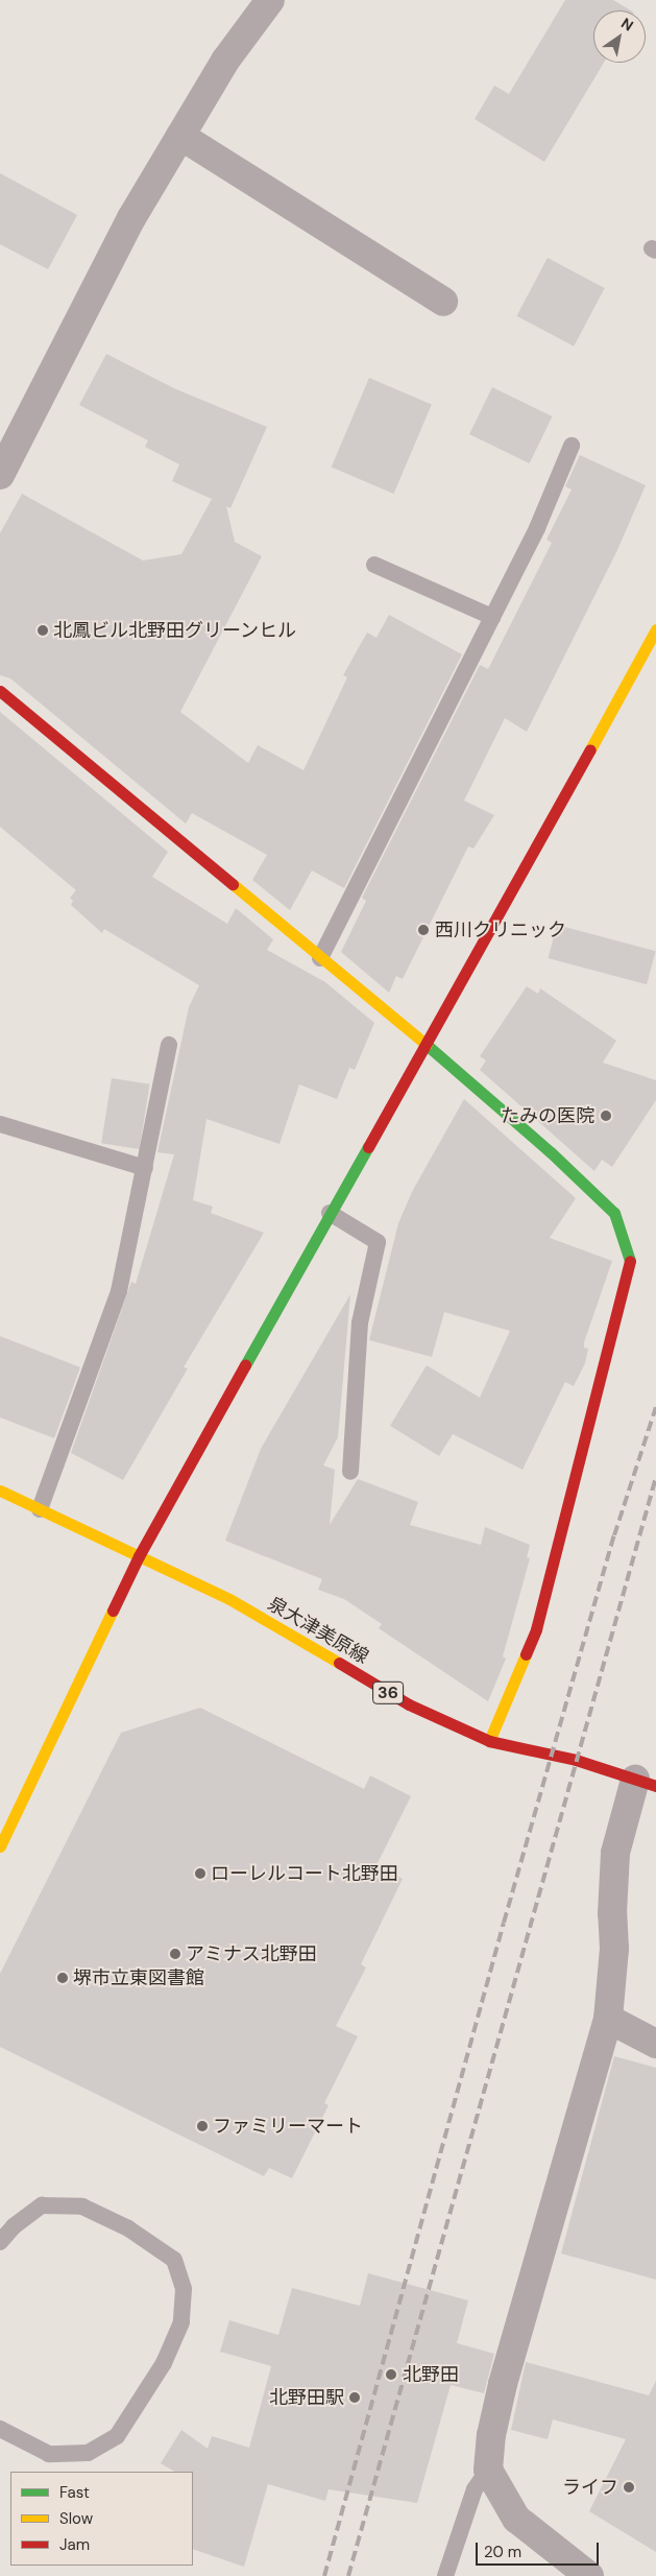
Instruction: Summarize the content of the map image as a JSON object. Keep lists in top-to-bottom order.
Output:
{
  "streets": {
    "street": ["泉大津美原線", "36"]
  },
  "places": [
    "北鳳ビル北野田グリーンヒル",
    "西川クリニック",
    "たみの医院",
    "ローレルコート北野田",
    "アミナス北野田",
    "堺市立東図書館",
    "ファミリーマート",
    "北野田",
    "北野田駅",
    "ライフ"
  ],
  "legend": ["Fast", "Slow", "Jam"],
  "scale_bar": "20 m",
  "north": "top right"
}
